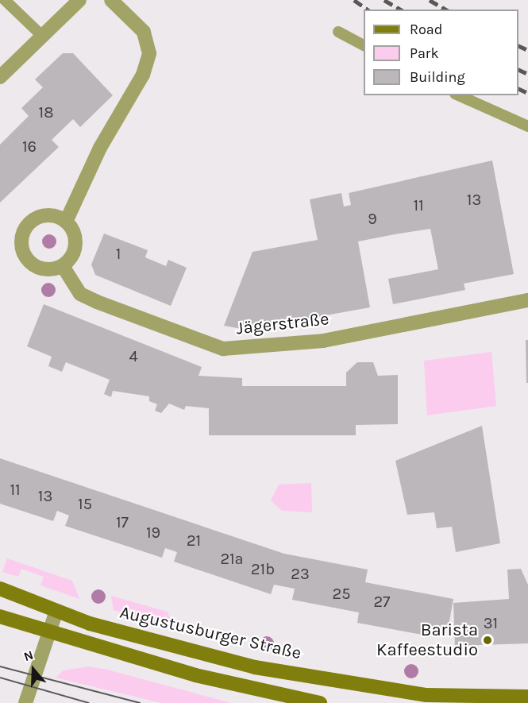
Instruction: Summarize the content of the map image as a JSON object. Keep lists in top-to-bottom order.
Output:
{
  "streets": {
    "main road": ["Augustusburger Straße"],
    "street": ["Jägerstraße"]
  },
  "places": ["Barista Kaffeestudio"],
  "house_numbers": [
    "18",
    "16",
    "13",
    "11",
    "9",
    "1",
    "4",
    "11",
    "13",
    "15",
    "17",
    "19",
    "21",
    "21a",
    "21b",
    "23",
    "25",
    "27",
    "31"
  ],
  "legend": ["Road", "Park", "Building"],
  "north": "top"
}
